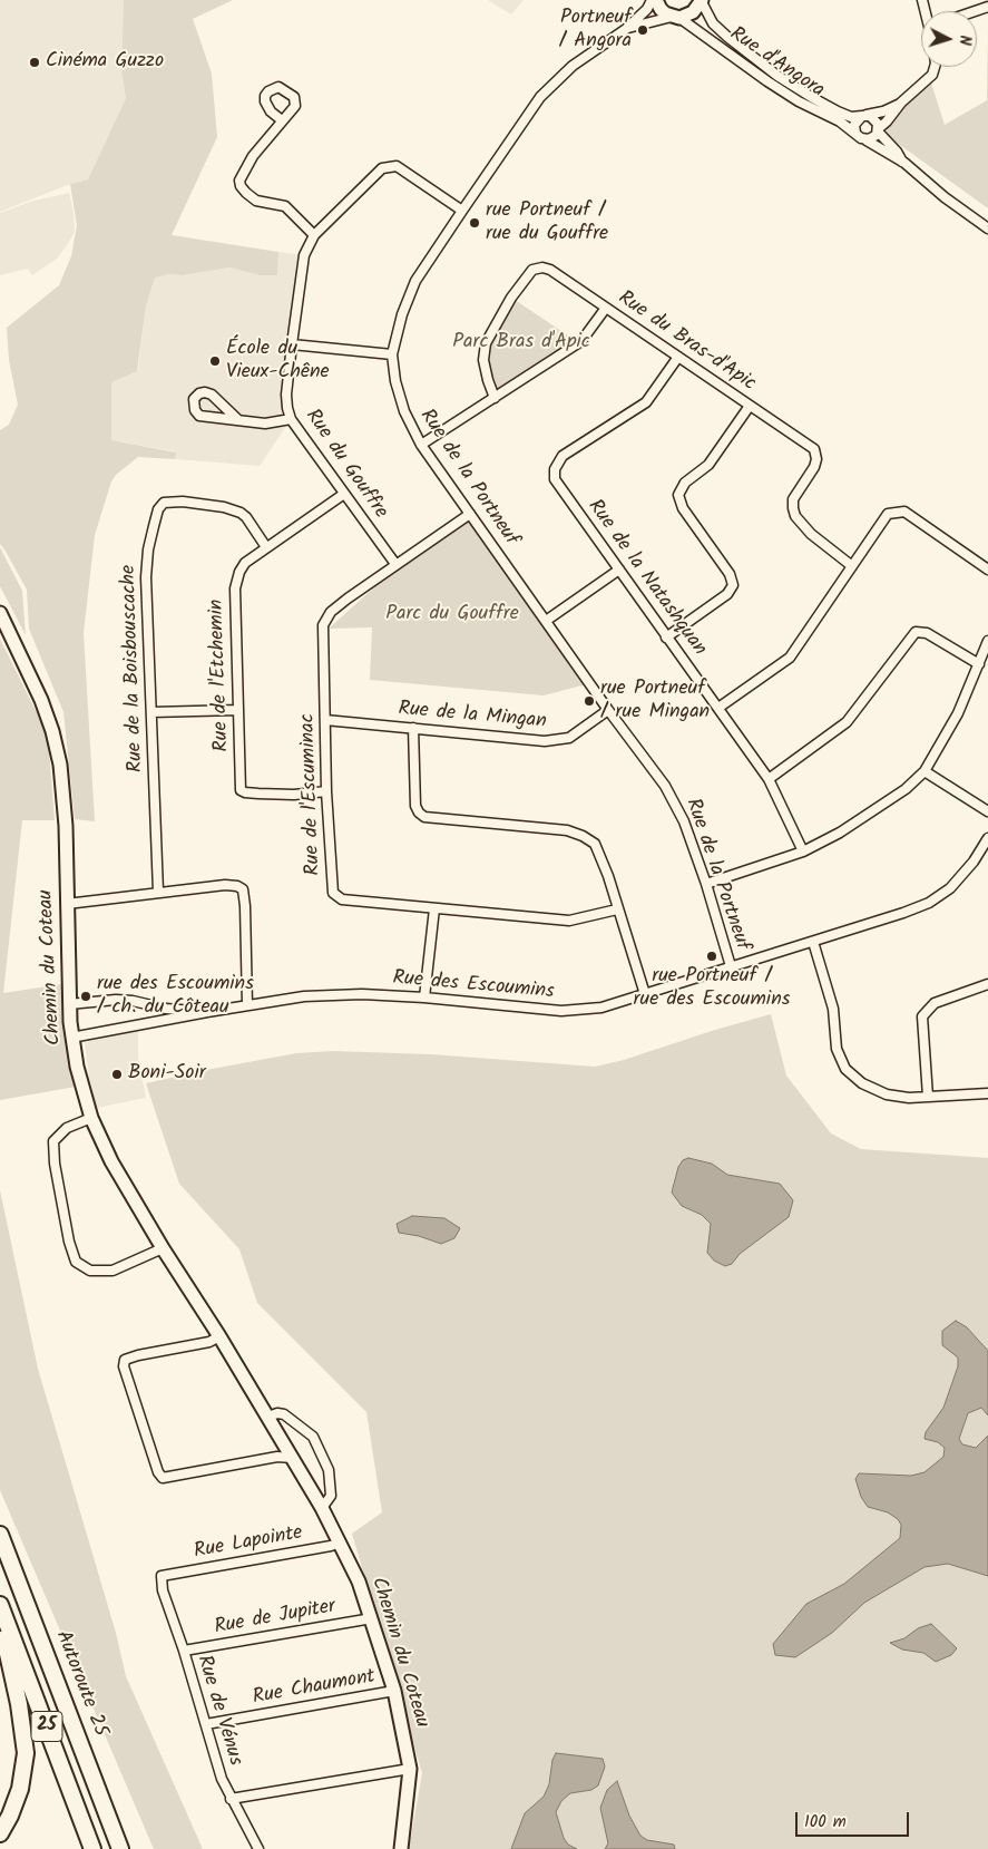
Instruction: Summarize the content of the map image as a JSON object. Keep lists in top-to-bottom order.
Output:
{
  "streets": {
    "highway": ["Autoroute 25", "25"],
    "street": [
      "Rue d'Angora",
      "Rue du Bras-d'Apic",
      "Rue du Gouffre",
      "Rue de la Portneuf",
      "Rue de la Natashquan",
      "Rue de la Boisbouscache",
      "Rue de l'Etchemin",
      "Rue de la Mingan",
      "Rue de l'Escuminac",
      "Chemin du Coteau",
      "Rue des Escoumins",
      "Rue Lapointe",
      "Rue de Jupiter",
      "Rue Chaumont",
      "Rue de Vénus"
    ]
  },
  "crossings": [
    ["Rue d'Angora", "Rue de la Portneuf"],
    ["Rue du Bras-d'Apic", "Rue de la Natashquan"],
    ["Rue du Gouffre", "Rue de la Portneuf"],
    ["Rue du Gouffre", "Rue de l'Etchemin"],
    ["Rue du Gouffre", "Rue de l'Escuminac"],
    ["Rue de la Portneuf", "Rue de la Mingan"],
    ["Rue de la Portneuf", "Rue de l'Escuminac"],
    ["Rue de la Portneuf", "Rue des Escoumins"],
    ["Rue de la Boisbouscache", "Rue de l'Etchemin"],
    ["Rue de l'Etchemin", "Rue de l'Escuminac"],
    ["Rue de la Mingan", "Rue de l'Escuminac"],
    ["Chemin du Coteau", "Rue des Escoumins"],
    ["Chemin du Coteau", "Rue Lapointe"],
    ["Chemin du Coteau", "Rue de Jupiter"],
    ["Chemin du Coteau", "Rue Chaumont"],
    ["Rue Lapointe", "Rue de Vénus"],
    ["Rue de Jupiter", "Rue de Vénus"],
    ["Rue Chaumont", "Rue de Vénus"]
  ],
  "parks": ["Parc Bras d'Apic", "Parc du Gouffre"],
  "places": [
    "Portneuf / Angora",
    "Cinéma Guzzo",
    "rue Portneuf / rue du Gouffre",
    "École du Vieux-Chêne",
    "rue Portneuf / rue Mingan",
    "rue Portneuf / rue des Escoumins",
    "rue des Escoumins / ch. du Côteau",
    "Boni-Soir"
  ],
  "scale_bar": "100 m",
  "north": "right"
}
